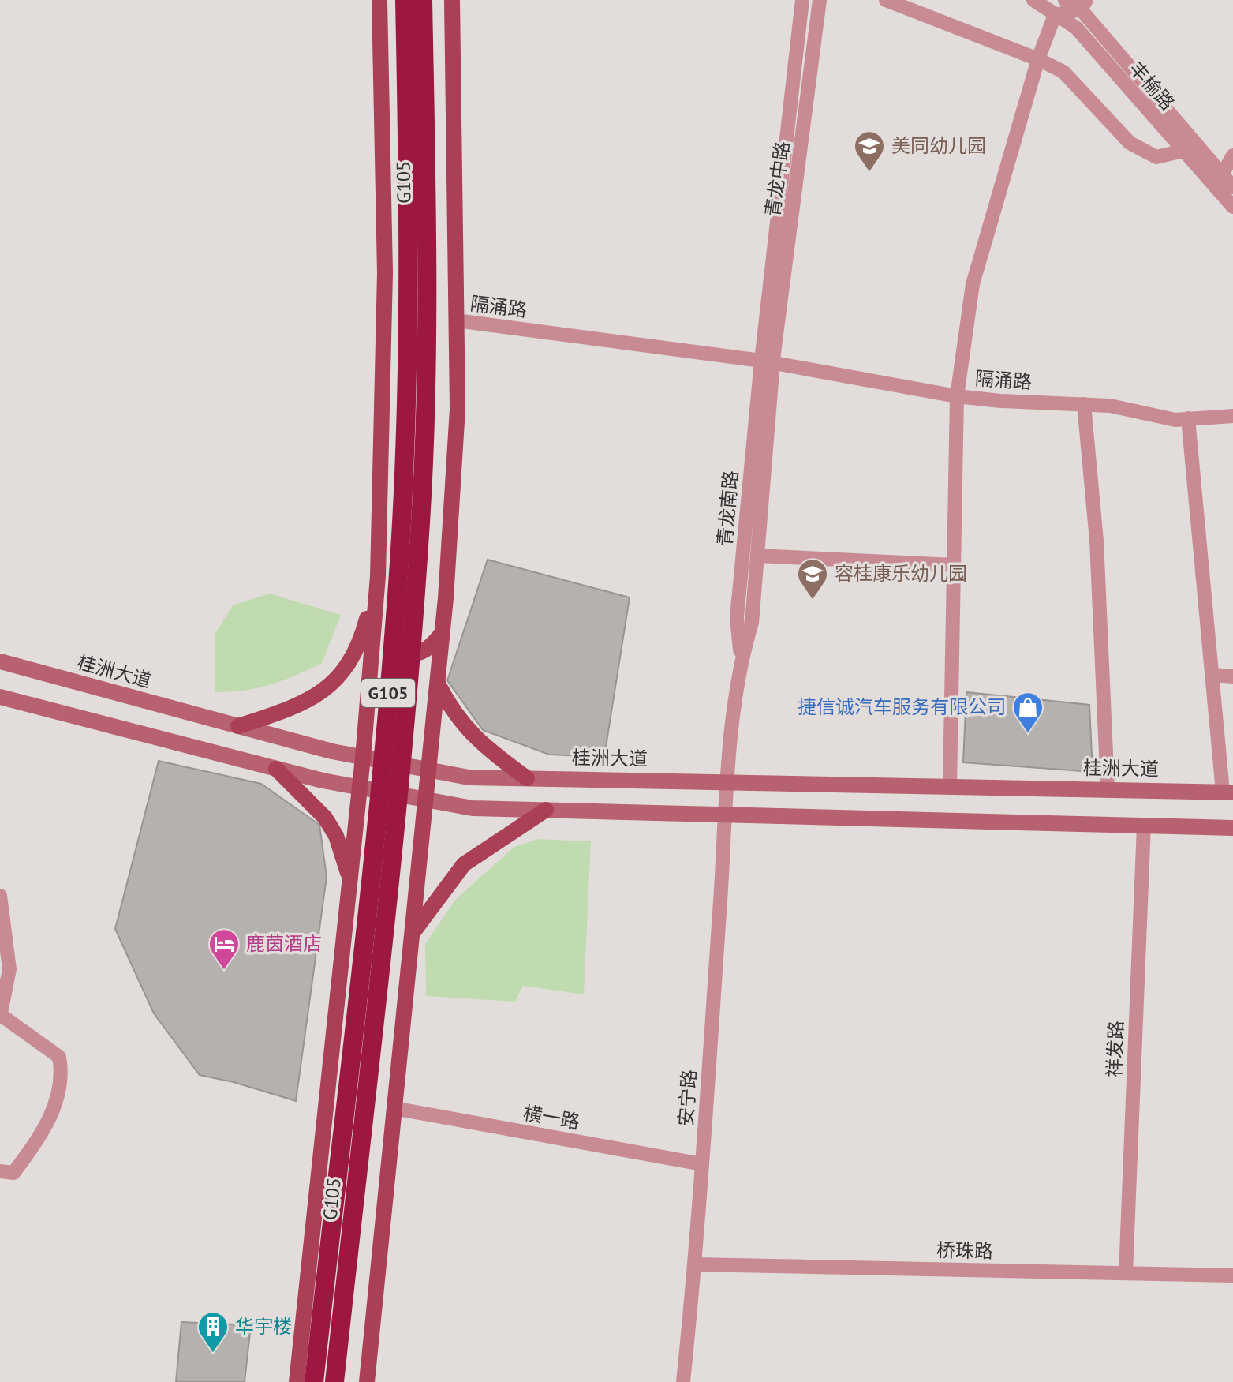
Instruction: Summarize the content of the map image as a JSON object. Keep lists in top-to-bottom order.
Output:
{
  "streets": {
    "highway": ["G105"],
    "main road": ["桂洲大道"],
    "street": [
      "丰榆路",
      "青龙中路",
      "隔涌路",
      "青龙南路",
      "祥发路",
      "安宁路",
      "横一路",
      "桥珠路"
    ]
  },
  "crossings": [
    ["青龙中路", "隔涌路"],
    ["青龙中路", "青龙南路"],
    ["隔涌路", "青龙南路"],
    ["青龙南路", "桂洲大道"],
    ["青龙南路", "安宁路"],
    ["祥发路", "桥珠路"],
    ["安宁路", "横一路"],
    ["安宁路", "桥珠路"]
  ],
  "places": {
    "school or university": ["美同幼儿园", "容桂康乐幼儿园"],
    "shop": ["捷信诚汽车服务有限公司"],
    "hotel": ["鹿茵酒店"],
    "building": ["华宇楼"]
  }
}
